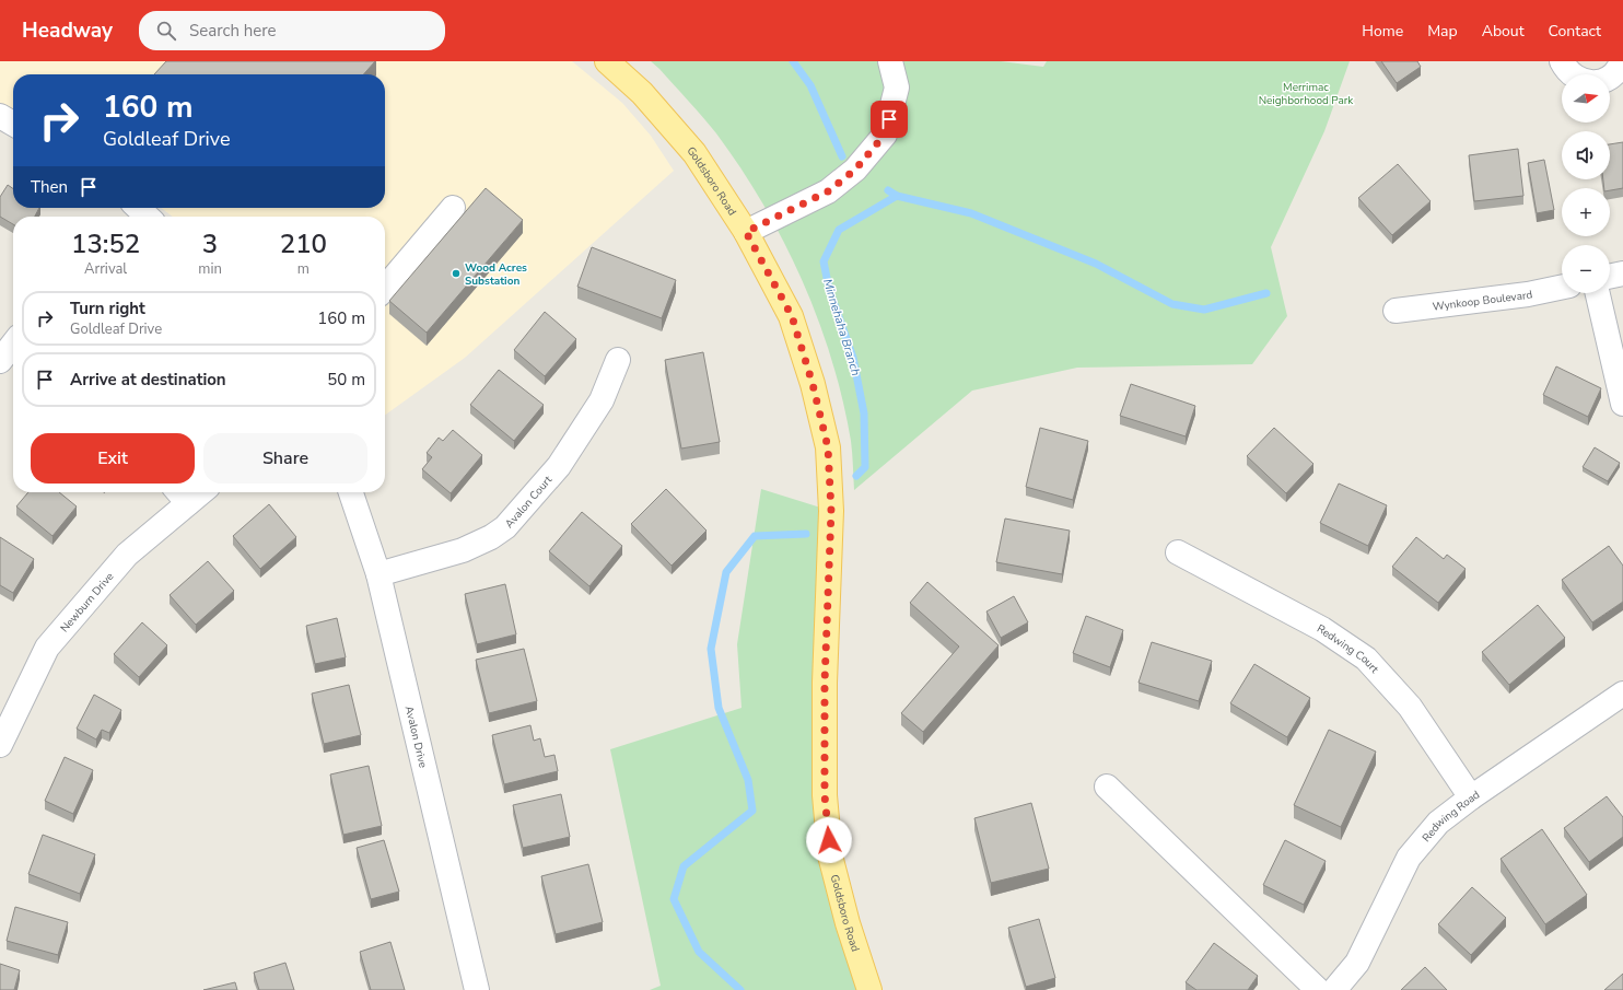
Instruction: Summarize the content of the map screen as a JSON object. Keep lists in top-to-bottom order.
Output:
{
  "streets": {
    "main road": ["Goldsboro Road"],
    "street": [
      "Wynkoop Boulevard",
      "Avalon Court",
      "Newburn Drive",
      "Redwing Court",
      "Avalon Drive",
      "Redwing Road"
    ]
  },
  "crossings": [
    ["Avalon Court", "Avalon Drive"],
    ["Redwing Court", "Redwing Road"]
  ],
  "water": ["Minnehaha Branch"],
  "parks": ["Merrimac Neighborhood Park"],
  "places": ["Wood Acres Substation"],
  "north": "right",
  "page": {
    "header": "Headway",
    "search": "Search here",
    "nav": [
      "Home",
      "Map",
      "About",
      "Contact"
    ],
    "map_buttons": ["+", "−"],
    "turn": ["160 m", "Goldleaf Drive"],
    "then": "Then",
    "eta": [
      "13:52",
      "Arrival",
      "3",
      "min",
      "210",
      "m"
    ],
    "list": [
      {
        "name": "Turn right",
        "note": "Goldleaf Drive",
        "value": "160 m"
      },
      {
        "name": "Arrive at destination",
        "value": "50 m"
      }
    ],
    "buttons": ["Exit", "Share"]
  }
}
